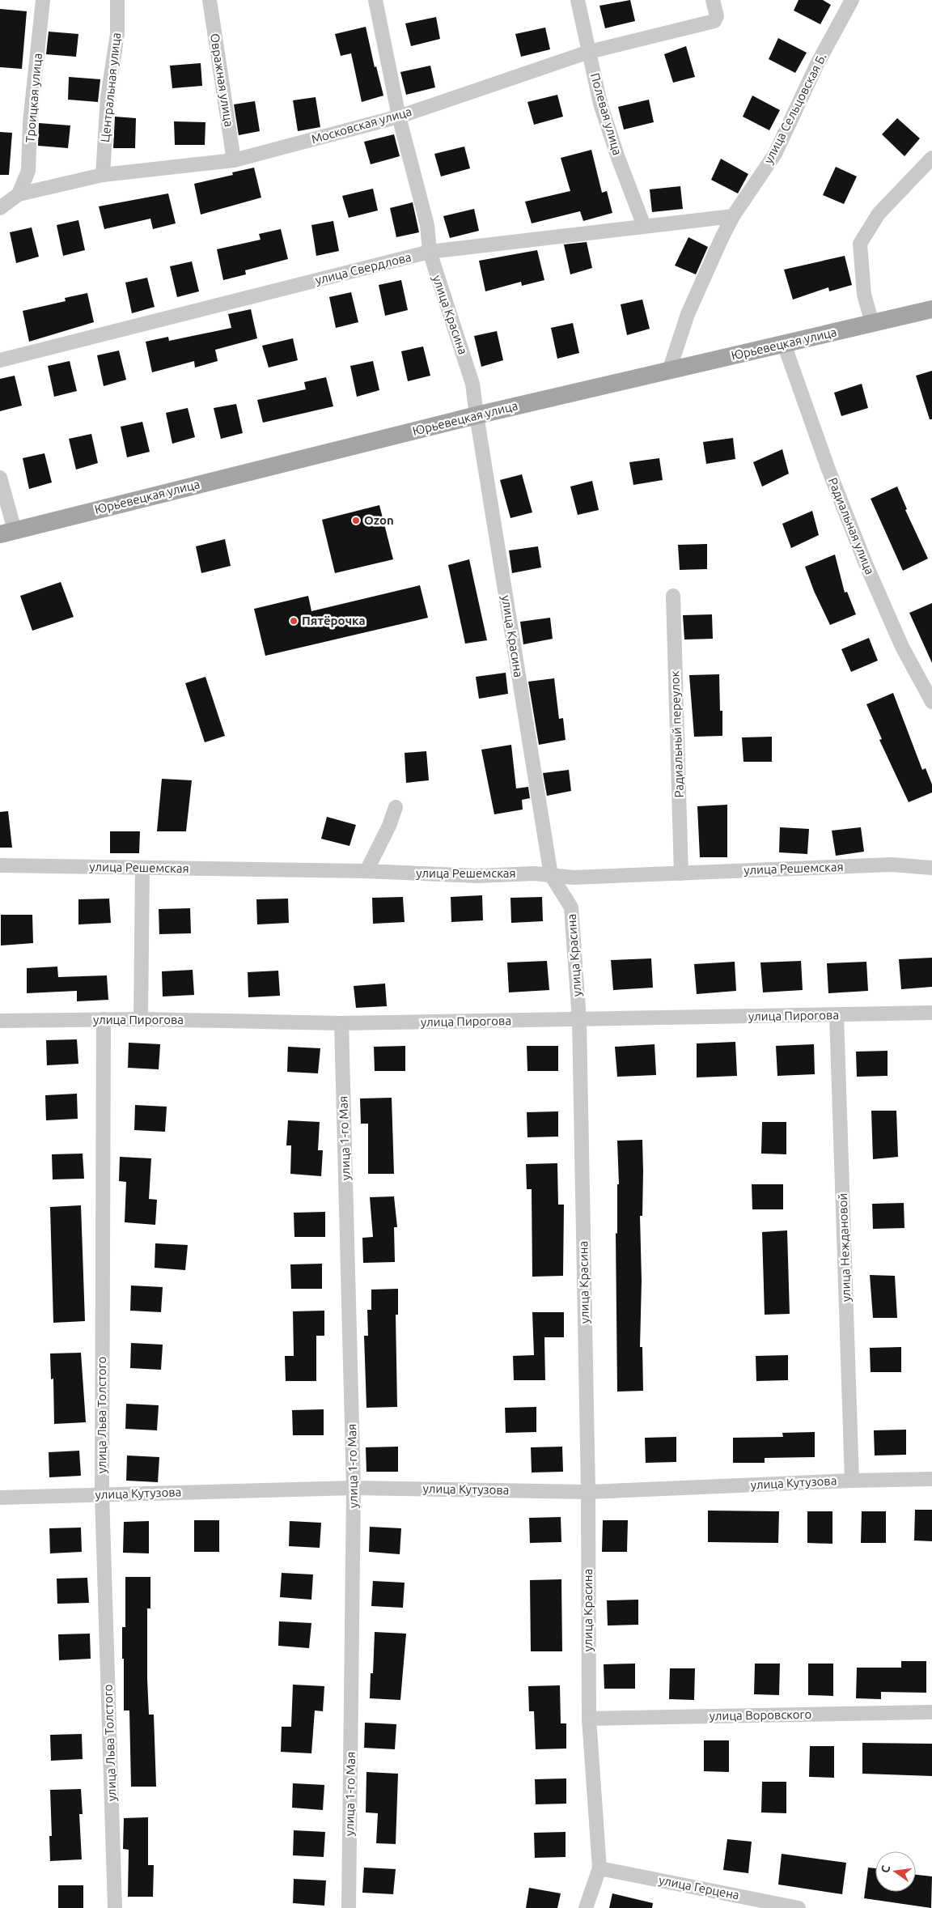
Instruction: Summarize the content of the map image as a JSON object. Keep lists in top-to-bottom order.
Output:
{
  "streets": {
    "main road": ["Юрьевецкая улица"],
    "street": [
      "Овражная улица",
      "Центральная улица",
      "Троицкая улица",
      "улица Сельцовская Б.",
      "Полевая улица",
      "Московская улица",
      "улица Свердлова",
      "улица Красина",
      "Радиальная улица",
      "Радиальный переулок",
      "улица Решемская",
      "улица Пирогова",
      "улица 1-го Мая",
      "улица Неждановой",
      "улица Льва Толстого",
      "улица Кутузова",
      "улица Воровского",
      "улица Герцена"
    ]
  },
  "crossings": [
    ["Овражная улица", "Московская улица"],
    ["Центральная улица", "Московская улица"],
    ["Троицкая улица", "Московская улица"],
    ["улица Сельцовская Б.", "улица Свердлова"],
    ["улица Сельцовская Б.", "Юрьевецкая улица"],
    ["Полевая улица", "Московская улица"],
    ["Полевая улица", "улица Свердлова"],
    ["Московская улица", "улица Красина"],
    ["улица Свердлова", "улица Красина"],
    ["улица Красина", "Юрьевецкая улица"],
    ["улица Красина", "улица Решемская"],
    ["улица Красина", "улица Пирогова"],
    ["улица Красина", "улица Кутузова"],
    ["улица Красина", "улица Воровского"],
    ["улица Красина", "улица Герцена"],
    ["Юрьевецкая улица", "Радиальная улица"],
    ["Радиальный переулок", "улица Решемская"],
    ["улица Пирогова", "улица 1-го Мая"],
    ["улица Пирогова", "улица Неждановой"],
    ["улица Пирогова", "улица Льва Толстого"],
    ["улица 1-го Мая", "улица Кутузова"],
    ["улица Неждановой", "улица Кутузова"],
    ["улица Льва Толстого", "улица Кутузова"]
  ],
  "places": ["Ozon", "Пятёрочка"],
  "north": "left"
}
